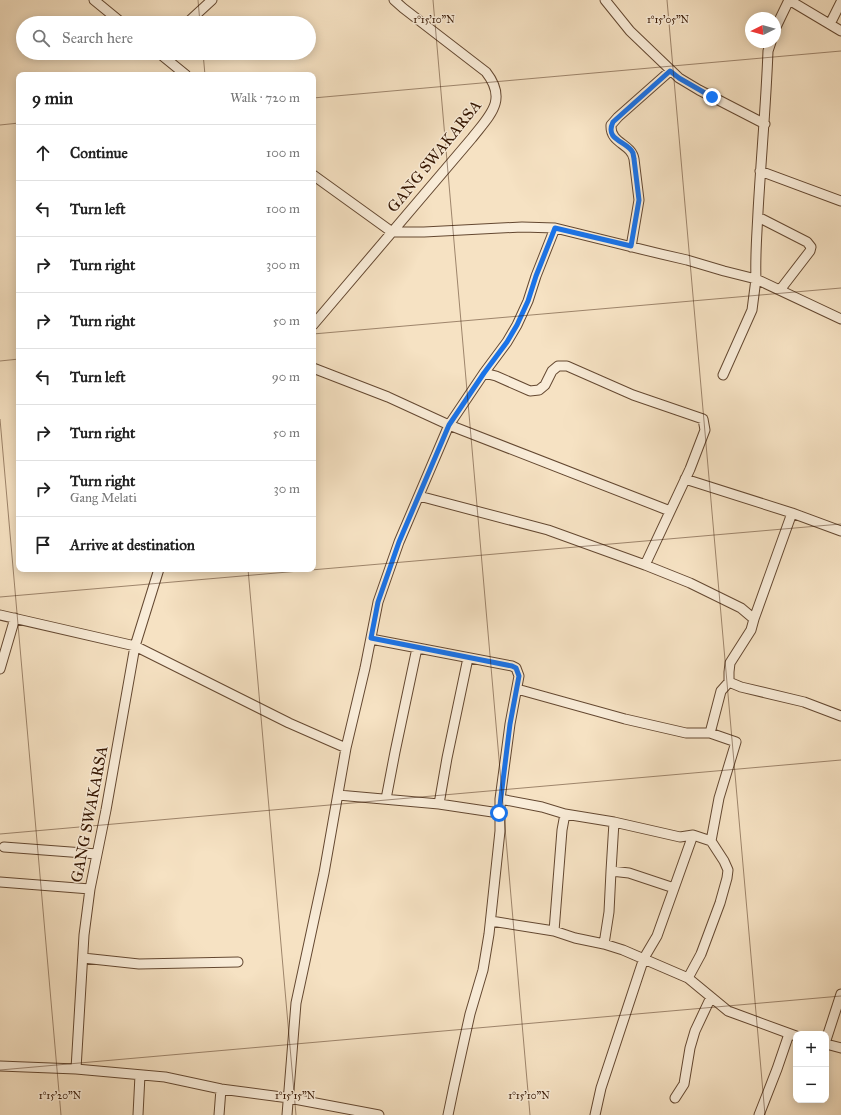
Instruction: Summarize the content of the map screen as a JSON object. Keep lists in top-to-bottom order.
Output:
{
  "streets": {
    "street": ["GANG SWAKARSA"]
  },
  "north": "left",
  "page": {
    "search": "Search here",
    "heading": ["9 min", "Walk · 720 m"],
    "list": [
      ["Continue", "100 m"],
      ["Turn left", "100 m"],
      ["Turn right", "300 m"],
      ["Turn right", "50 m"],
      ["Turn left", "90 m"],
      ["Turn right", "50 m"],
      ["Turn right", "Gang Melati", "30 m"],
      "Arrive at destination"
    ],
    "map_buttons": ["+", "−"]
  },
  "coordinates": [
    "1°15'10\"N",
    "1°15'05\"N",
    "1°15'20\"N",
    "1°15'15\"N"
  ]
}
